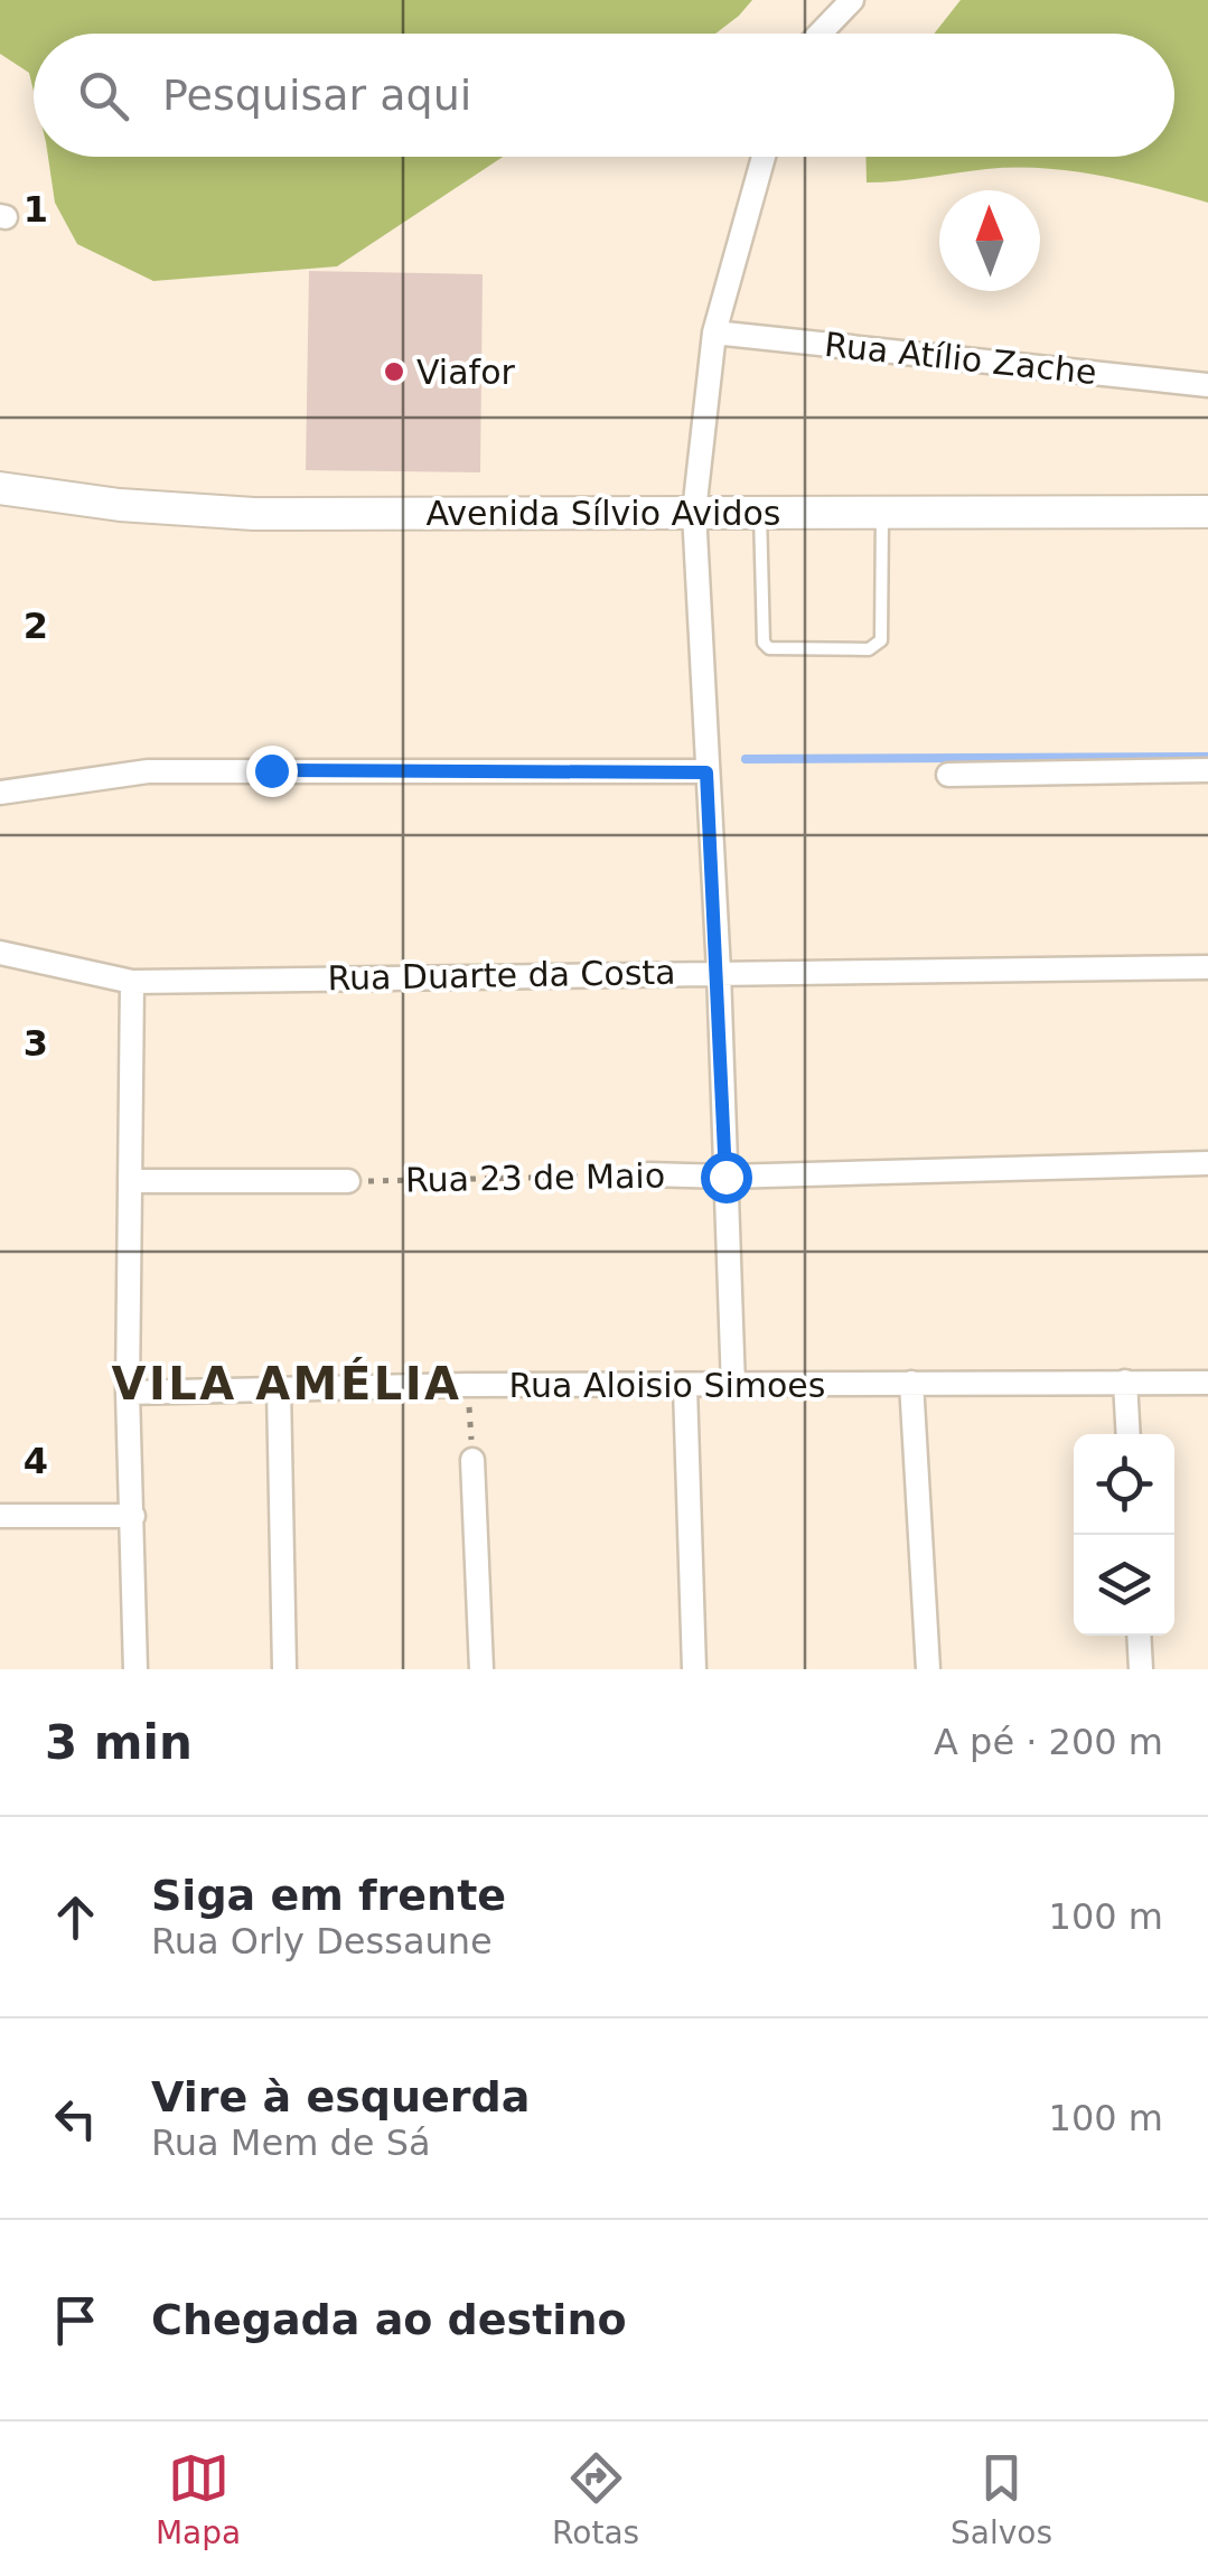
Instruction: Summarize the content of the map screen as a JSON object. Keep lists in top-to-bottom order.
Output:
{
  "streets": {
    "main road": ["Avenida Sílvio Avidos"],
    "street": [
      "Rua Atílio Zache",
      "Rua Duarte da Costa",
      "Rua 23 de Maio",
      "Rua Aloisio Simoes"
    ]
  },
  "districts": ["VILA AMÉLIA"],
  "places": ["Viafor"],
  "north": "top",
  "page": {
    "search": "Pesquisar aqui",
    "heading": ["3 min", "A pé · 200 m"],
    "list": [
      ["Siga em frente", "Rua Orly Dessaune", "100 m"],
      ["Vire à esquerda", "Rua Mem de Sá", "100 m"],
      "Chegada ao destino"
    ],
    "nav": ["Mapa", "Rotas", "Salvos"]
  },
  "grid": {
    "rows": [
      "1",
      "2",
      "3",
      "4"
    ]
  }
}
